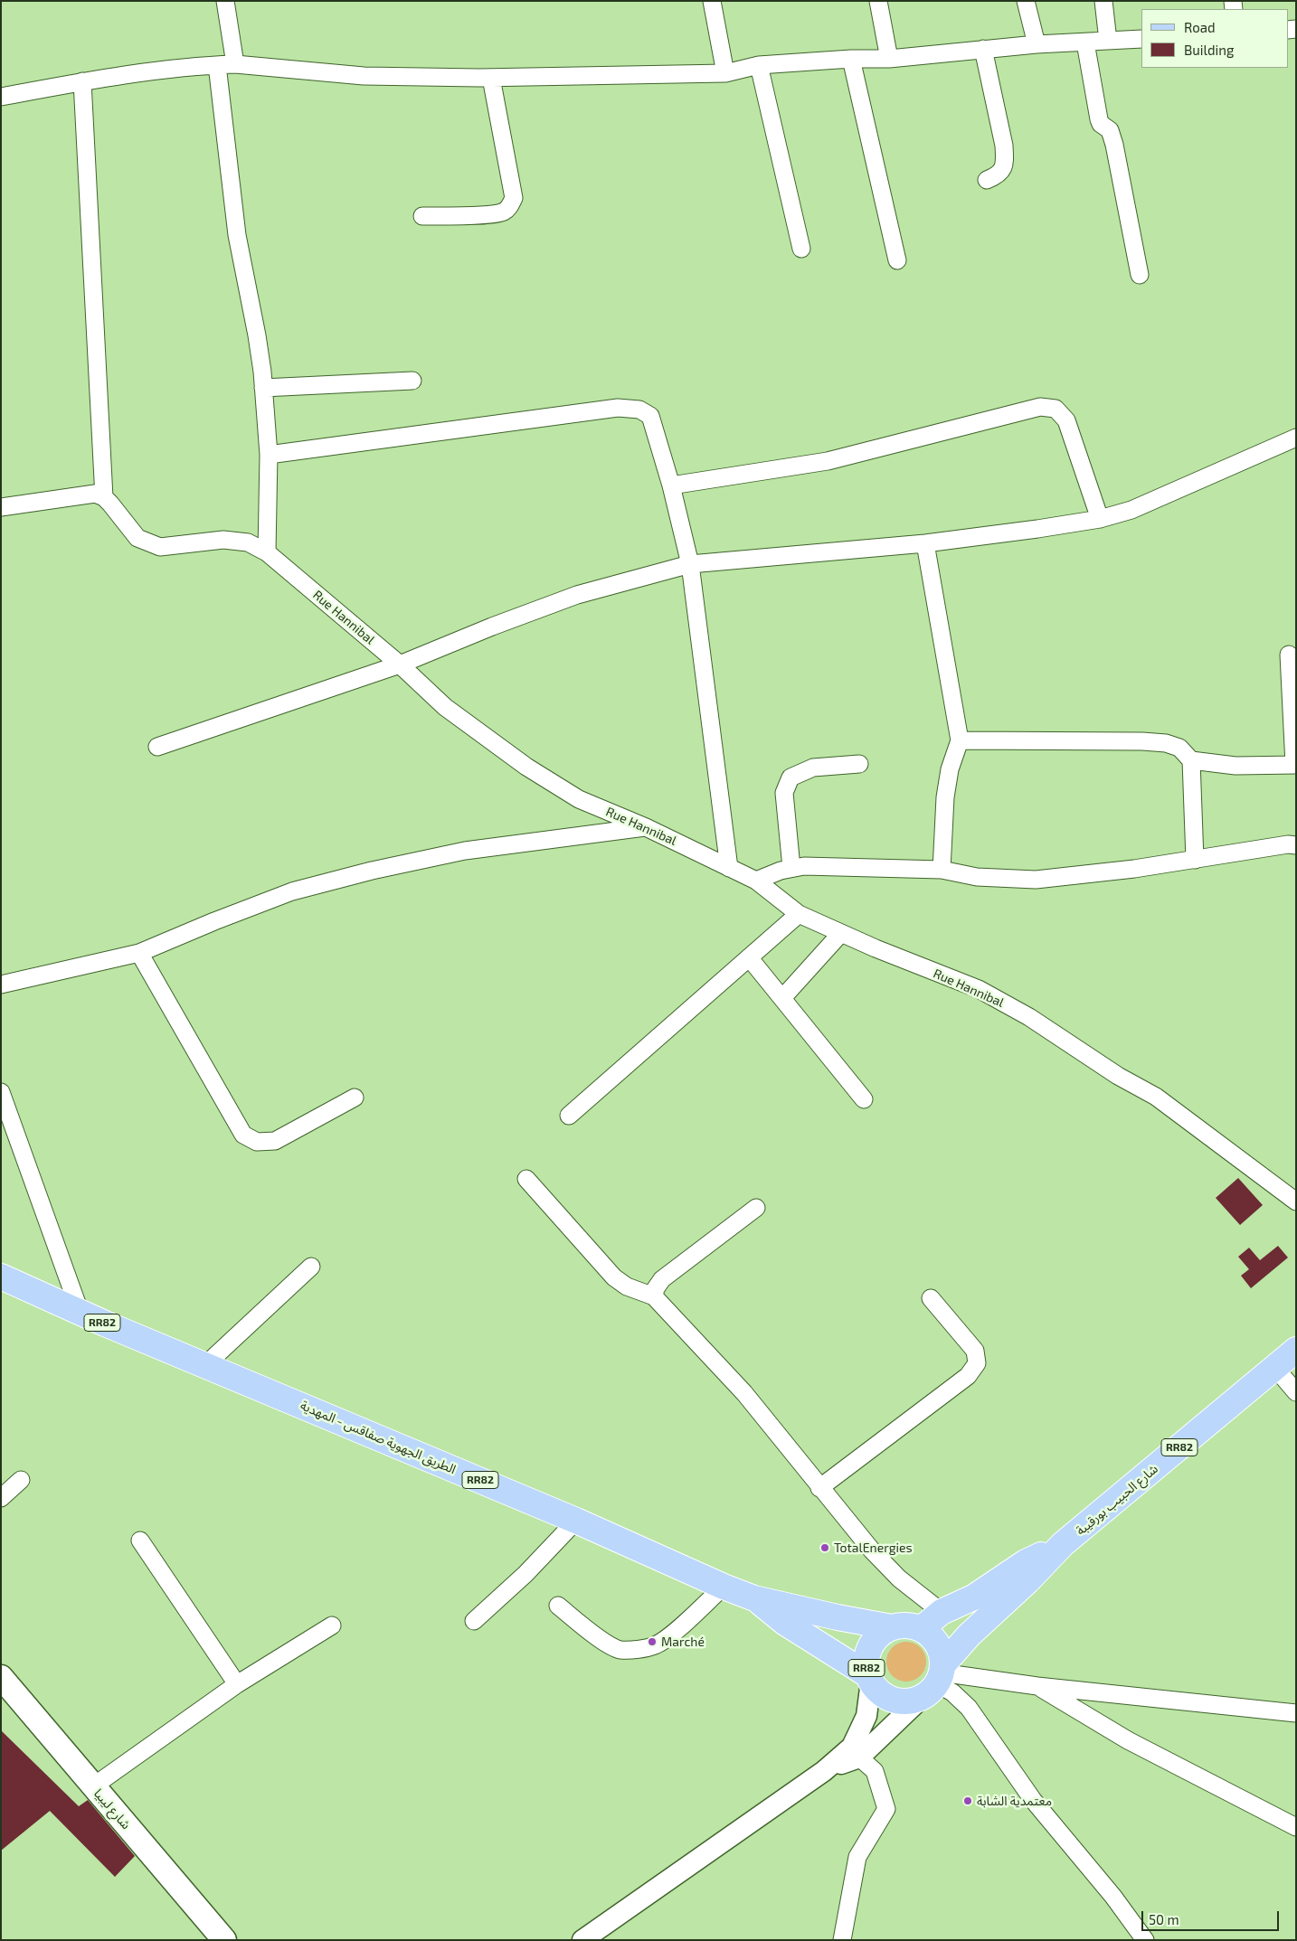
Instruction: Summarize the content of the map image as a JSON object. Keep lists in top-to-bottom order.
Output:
{
  "streets": {
    "main road": [
      "RR82",
      "الطريق الجهوية صفاقس - المهدية",
      "شارع الحبيب بورقيبة",
      "شارع ليبيا"
    ],
    "street": ["Rue Hannibal"]
  },
  "crossings": [
    ["RR82", "الطريق الجهوية صفاقس - المهدية"],
    ["RR82", "شارع الحبيب بورقيبة"],
    ["الطريق الجهوية صفاقس - المهدية", "شارع الحبيب بورقيبة"]
  ],
  "places": ["TotalEnergies", "Marché", "معتمدية الشابة"],
  "legend": ["Road", "Building"],
  "scale_bar": "50 m"
}
